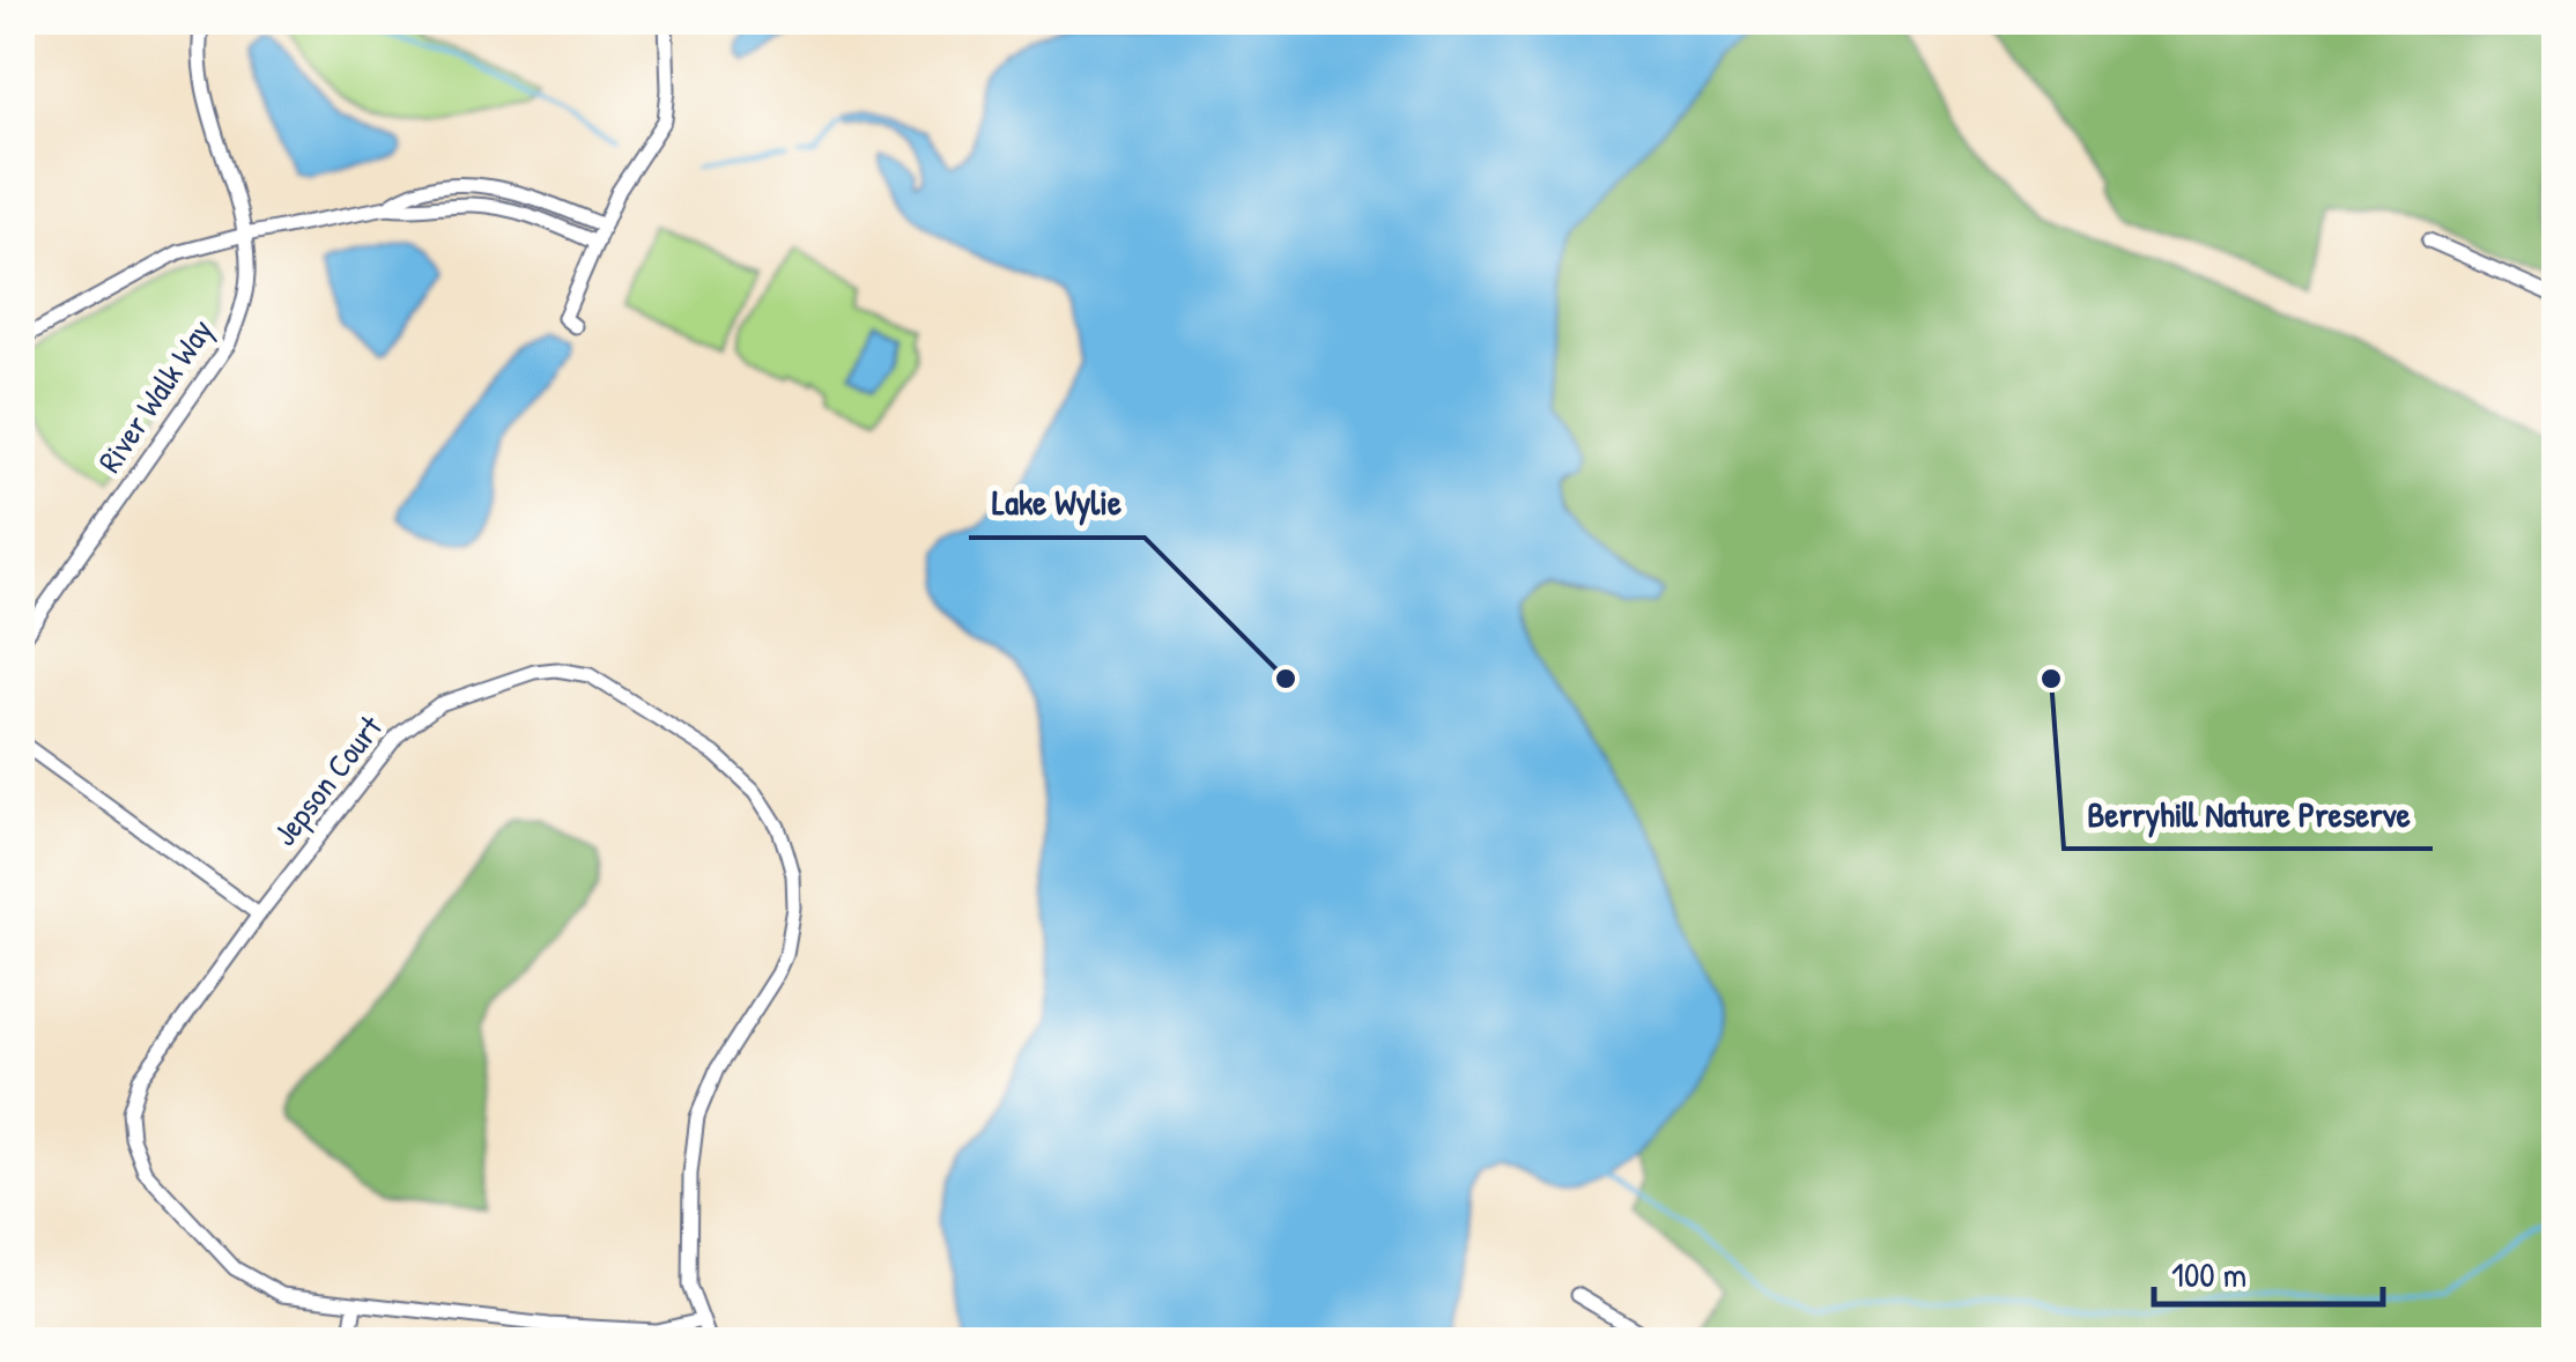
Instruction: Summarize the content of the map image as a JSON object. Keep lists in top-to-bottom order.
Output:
{
  "streets": {
    "street": ["River Walk Way", "Jepson Court"]
  },
  "places": ["Lake Wylie", "Berryhill Nature Preserve"],
  "scale_bar": "100 m"
}
